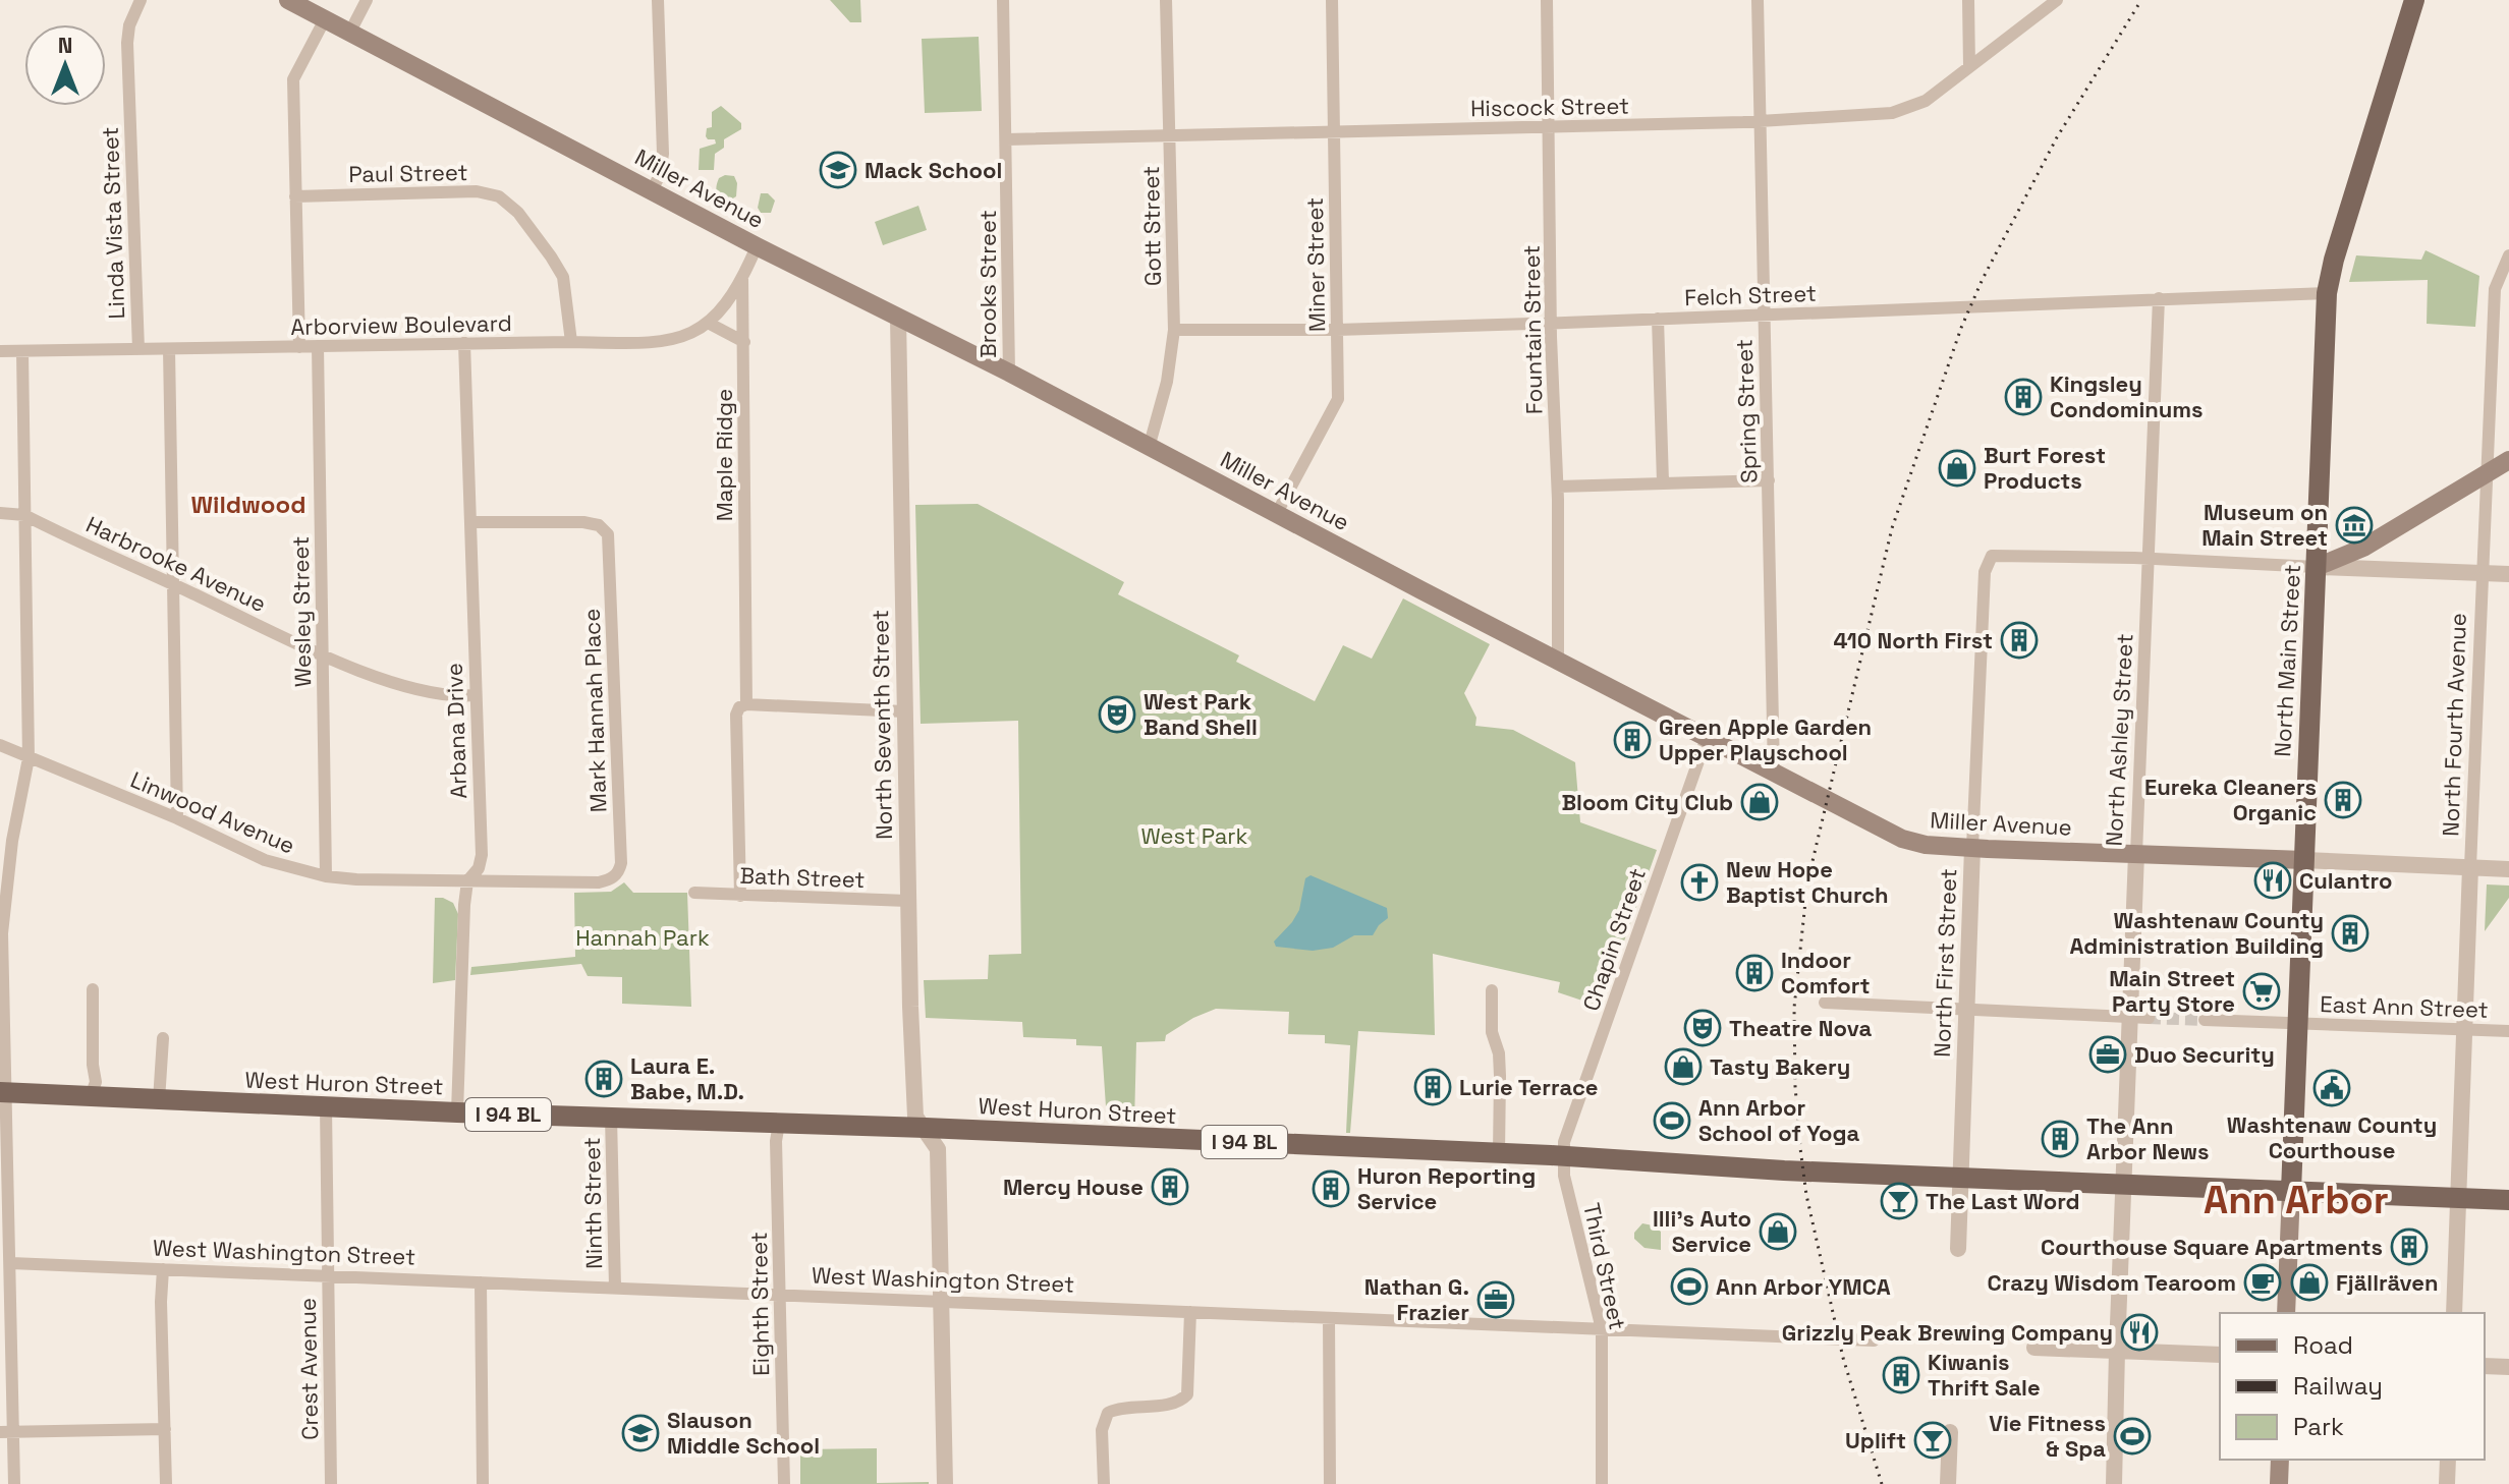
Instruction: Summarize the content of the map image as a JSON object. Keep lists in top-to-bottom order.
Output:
{
  "streets": {
    "main road": [
      "Miller Avenue",
      "North Main Street",
      "West Huron Street",
      "I 94 BL"
    ],
    "street": [
      "Hiscock Street",
      "Paul Street",
      "Linda Vista Street",
      "Gott Street",
      "Miner Street",
      "Brooks Street",
      "Felch Street",
      "Arborview Boulevard",
      "Fountain Street",
      "Spring Street",
      "Maple Ridge",
      "Harbrooke Avenue",
      "Wesley Street",
      "Mark Hannah Place",
      "North Seventh Street",
      "North Fourth Avenue",
      "Arbana Drive",
      "North Ashley Street",
      "Linwood Avenue",
      "Bath Street",
      "Chapin Street",
      "North First Street",
      "East Ann Street",
      "Ninth Street",
      "West Washington Street",
      "Third Street",
      "Eighth Street",
      "Crest Avenue"
    ]
  },
  "crossings": [
    ["Hiscock Street", "Gott Street"],
    ["Hiscock Street", "Miner Street"],
    ["Hiscock Street", "Brooks Street"],
    ["Hiscock Street", "Fountain Street"],
    ["Hiscock Street", "Spring Street"],
    ["Paul Street", "Arborview Boulevard"],
    ["Miller Avenue", "Gott Street"],
    ["Miller Avenue", "Miner Street"],
    ["Miller Avenue", "Brooks Street"],
    ["Miller Avenue", "Arborview Boulevard"],
    ["Miller Avenue", "Fountain Street"],
    ["Miller Avenue", "Spring Street"],
    ["Miller Avenue", "North Main Street"],
    ["Miller Avenue", "North Seventh Street"],
    ["Miller Avenue", "North Ashley Street"],
    ["Miller Avenue", "Chapin Street"],
    ["Miller Avenue", "North First Street"],
    ["Linda Vista Street", "Arborview Boulevard"],
    ["Gott Street", "Felch Street"],
    ["Miner Street", "Felch Street"],
    ["Felch Street", "Fountain Street"],
    ["Felch Street", "Spring Street"],
    ["Felch Street", "North Main Street"],
    ["Felch Street", "North Ashley Street"],
    ["Arborview Boulevard", "Maple Ridge"],
    ["Arborview Boulevard", "Wesley Street"],
    ["Arborview Boulevard", "Arbana Drive"],
    ["Maple Ridge", "Bath Street"],
    ["Harbrooke Avenue", "Wesley Street"],
    ["Harbrooke Avenue", "Arbana Drive"],
    ["Wesley Street", "Linwood Avenue"],
    ["North Main Street", "East Ann Street"],
    ["North Main Street", "West Huron Street"],
    ["North Main Street", "I 94 BL"],
    ["Mark Hannah Place", "Arbana Drive"],
    ["Mark Hannah Place", "Linwood Avenue"],
    ["North Seventh Street", "Bath Street"],
    ["North Seventh Street", "West Huron Street"],
    ["North Seventh Street", "West Washington Street"],
    ["North Fourth Avenue", "East Ann Street"],
    ["North Fourth Avenue", "I 94 BL"],
    ["Arbana Drive", "Linwood Avenue"],
    ["Arbana Drive", "West Huron Street"],
    ["North Ashley Street", "North First Street"],
    ["North Ashley Street", "West Huron Street"],
    ["Chapin Street", "West Huron Street"],
    ["Chapin Street", "Third Street"],
    ["North First Street", "West Huron Street"],
    ["West Huron Street", "I 94 BL"],
    ["West Huron Street", "Ninth Street"],
    ["West Huron Street", "Third Street"],
    ["West Huron Street", "Eighth Street"],
    ["West Huron Street", "Crest Avenue"],
    ["Ninth Street", "West Washington Street"],
    ["West Washington Street", "Third Street"],
    ["West Washington Street", "Eighth Street"],
    ["West Washington Street", "Crest Avenue"]
  ],
  "districts": ["Wildwood", "Ann Arbor"],
  "parks": ["West Park", "Hannah Park"],
  "places": {
    "school or university": ["Mack School", "Slauson Middle School"],
    "building": [
      "Kingsley Condominums",
      "410 North First",
      "Green Apple Garden Upper Playschool",
      "Eureka Cleaners Organic",
      "Washtenaw County Administration Building",
      "Indoor Comfort",
      "Laura E. Babe, M.D.",
      "Lurie Terrace",
      "The Ann Arbor News",
      "Mercy House",
      "Huron Reporting Service",
      "Courthouse Square Apartments",
      "Kiwanis Thrift Sale"
    ],
    "shop": [
      "Burt Forest Products",
      "Bloom City Club",
      "Tasty Bakery",
      "Illi's Auto Service",
      "Fjällräven"
    ],
    "museum": ["Museum on Main Street"],
    "theatre": ["West Park Band Shell", "Theatre Nova"],
    "restaurant": ["Culantro", "Grizzly Peak Brewing Company"],
    "church": ["New Hope Baptist Church"],
    "supermarket": ["Main Street Party Store"],
    "office": ["Duo Security", "Nathan G. Frazier"],
    "public building": ["Washtenaw County Courthouse"],
    "sports": ["Ann Arbor School of Yoga", "Ann Arbor YMCA", "Vie Fitness & Spa"],
    "bar": ["The Last Word", "Uplift"],
    "cafe": ["Crazy Wisdom Tearoom"]
  },
  "legend": ["Road", "Railway", "Park"],
  "north": "top"
}
